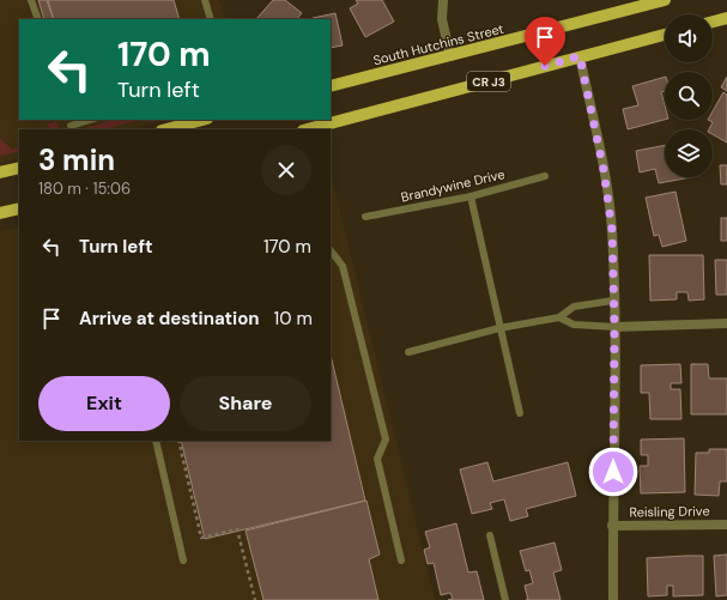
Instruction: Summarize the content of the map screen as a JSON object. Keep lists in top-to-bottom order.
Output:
{
  "streets": {
    "main road": ["South Hutchins Street", "CR J3"],
    "street": ["Reisling Drive"],
    "lane": ["Brandywine Drive"]
  },
  "page": {
    "turn": ["170 m", "Turn left"],
    "heading": ["3 min", "180 m · 15:06"],
    "list": [
      {
        "name": "Turn left",
        "value": "170 m"
      },
      {
        "name": "Arrive at destination",
        "value": "10 m"
      }
    ],
    "buttons": ["Exit", "Share"]
  }
}
